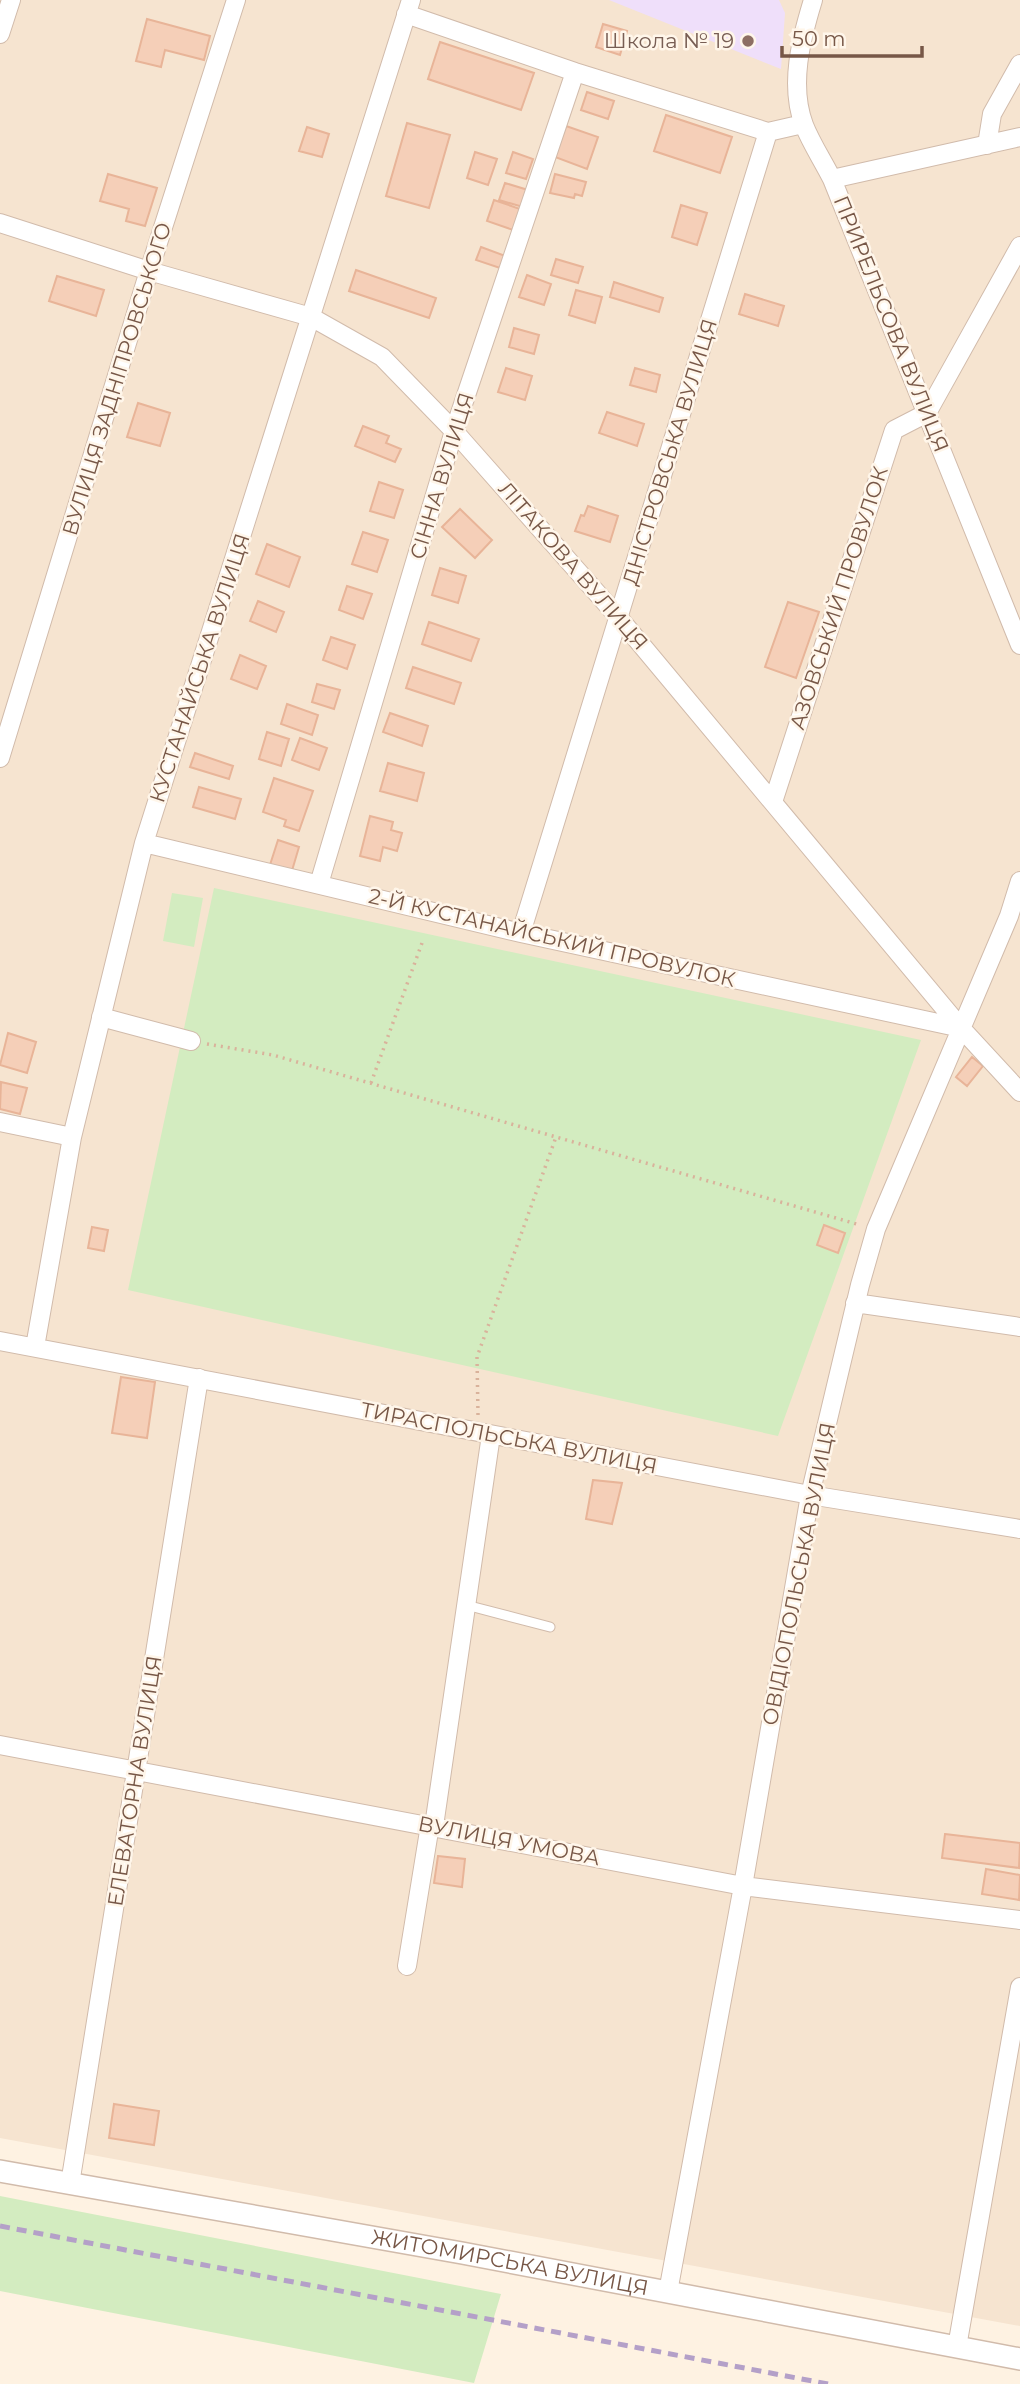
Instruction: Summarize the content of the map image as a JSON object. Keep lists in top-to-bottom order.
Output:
{
  "streets": {
    "street": [
      "ПРИРЕЛЬСОВА ВУЛИЦЯ",
      "ВУЛИЦЯ ЗАДНІПРОВСЬКОГО",
      "ДНІСТРОВСЬКА ВУЛИЦЯ",
      "СІННА ВУЛИЦЯ",
      "ЛІТАКОВА ВУЛИЦЯ",
      "АЗОВСЬКИЙ ПРОВУЛОК",
      "КУСТАНАЙСЬКА ВУЛИЦЯ",
      "2-Й КУСТАНАЙСЬКИЙ ПРОВУЛОК",
      "ТИРАСПОЛЬСЬКА ВУЛИЦЯ",
      "ОВІДІОПОЛЬСЬКА ВУЛИЦЯ",
      "ЕЛЕВАТОРНА ВУЛИЦЯ",
      "ВУЛИЦЯ УМОВА",
      "ЖИТОМИРСЬКА ВУЛИЦЯ"
    ]
  },
  "crossings": [
    ["ПРИРЕЛЬСОВА ВУЛИЦЯ", "АЗОВСЬКИЙ ПРОВУЛОК"],
    ["ВУЛИЦЯ ЗАДНІПРОВСЬКОГО", "ЛІТАКОВА ВУЛИЦЯ"],
    ["ДНІСТРОВСЬКА ВУЛИЦЯ", "ЛІТАКОВА ВУЛИЦЯ"],
    ["ДНІСТРОВСЬКА ВУЛИЦЯ", "2-Й КУСТАНАЙСЬКИЙ ПРОВУЛОК"],
    ["СІННА ВУЛИЦЯ", "ЛІТАКОВА ВУЛИЦЯ"],
    ["СІННА ВУЛИЦЯ", "2-Й КУСТАНАЙСЬКИЙ ПРОВУЛОК"],
    ["ЛІТАКОВА ВУЛИЦЯ", "АЗОВСЬКИЙ ПРОВУЛОК"],
    ["ЛІТАКОВА ВУЛИЦЯ", "КУСТАНАЙСЬКА ВУЛИЦЯ"],
    ["ЛІТАКОВА ВУЛИЦЯ", "2-Й КУСТАНАЙСЬКИЙ ПРОВУЛОК"],
    ["ЛІТАКОВА ВУЛИЦЯ", "ОВІДІОПОЛЬСЬКА ВУЛИЦЯ"],
    ["КУСТАНАЙСЬКА ВУЛИЦЯ", "2-Й КУСТАНАЙСЬКИЙ ПРОВУЛОК"],
    ["КУСТАНАЙСЬКА ВУЛИЦЯ", "ТИРАСПОЛЬСЬКА ВУЛИЦЯ"],
    ["2-Й КУСТАНАЙСЬКИЙ ПРОВУЛОК", "ОВІДІОПОЛЬСЬКА ВУЛИЦЯ"],
    ["ТИРАСПОЛЬСЬКА ВУЛИЦЯ", "ОВІДІОПОЛЬСЬКА ВУЛИЦЯ"],
    ["ТИРАСПОЛЬСЬКА ВУЛИЦЯ", "ЕЛЕВАТОРНА ВУЛИЦЯ"],
    ["ОВІДІОПОЛЬСЬКА ВУЛИЦЯ", "ВУЛИЦЯ УМОВА"],
    ["ОВІДІОПОЛЬСЬКА ВУЛИЦЯ", "ЖИТОМИРСЬКА ВУЛИЦЯ"],
    ["ЕЛЕВАТОРНА ВУЛИЦЯ", "ВУЛИЦЯ УМОВА"],
    ["ЕЛЕВАТОРНА ВУЛИЦЯ", "ЖИТОМИРСЬКА ВУЛИЦЯ"]
  ],
  "places": ["Школа № 19"],
  "scale_bar": "50 m"
}
